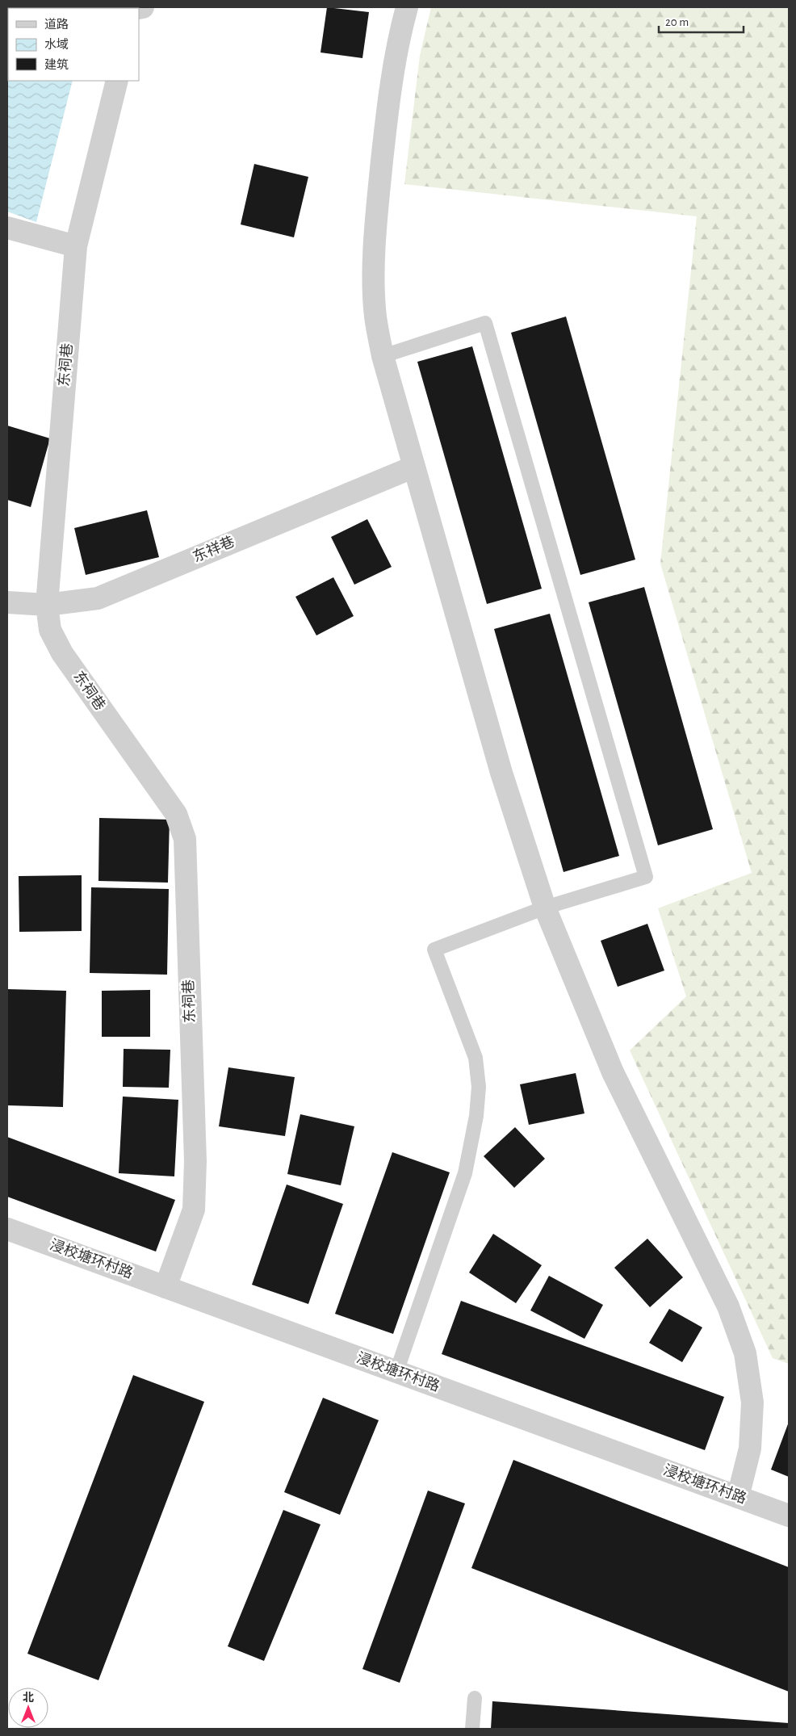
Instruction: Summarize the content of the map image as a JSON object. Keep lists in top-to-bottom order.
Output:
{
  "streets": {
    "street": ["东祠巷", "东祥巷", "浸校塘环村路"]
  },
  "crossings": [
    ["东祠巷", "东祥巷"],
    ["东祠巷", "浸校塘环村路"]
  ],
  "legend": ["道路", "水域", "建筑"],
  "scale_bar": "20 m",
  "north": "top"
}
